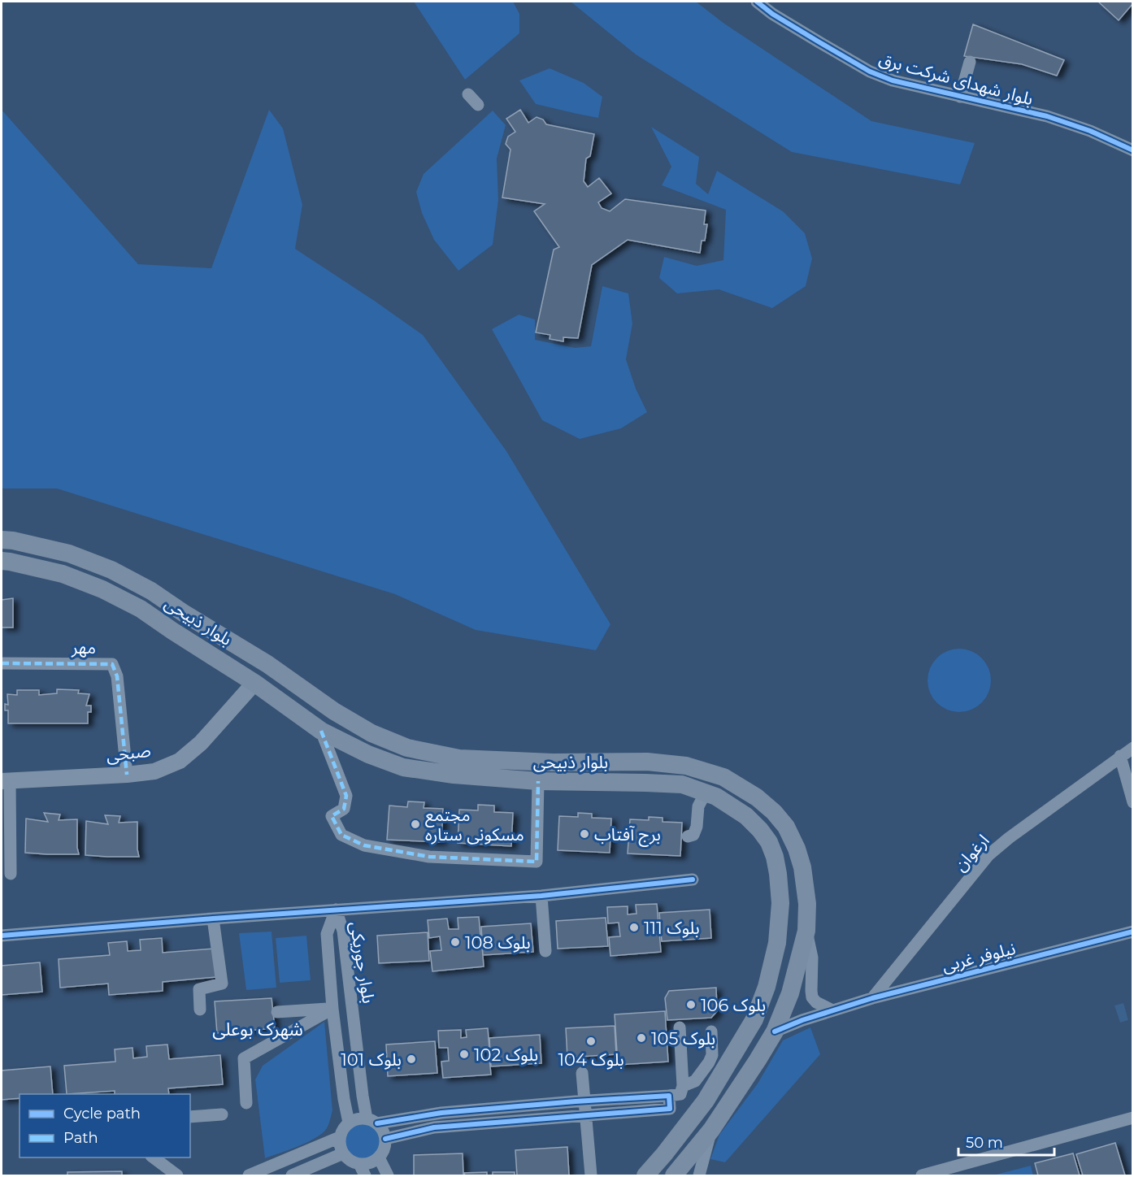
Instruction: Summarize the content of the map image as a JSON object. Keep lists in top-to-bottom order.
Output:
{
  "streets": {
    "main road": ["بلوار ذبیحی"],
    "street": [
      "بلوار شهدای شرکت برق",
      "مهر",
      "صبحی",
      "ارغوان",
      "نیلوفر غربی",
      "بلوار جوریکی"
    ]
  },
  "crossings": [
    ["بلوار ذبیحی", "صبحی"],
    ["بلوار ذبیحی", "نیلوفر غربی"],
    ["مهر", "صبحی"],
    ["ارغوان", "نیلوفر غربی"]
  ],
  "districts": ["شهرک بوعلی"],
  "places": [
    "مجتمع مسکونی ستاره",
    "برج آفتاب",
    "بلوک 111",
    "بلوک 108",
    "بلوک 106",
    "بلوک 105",
    "بلوک 104",
    "بلوک 102",
    "بلوک 101"
  ],
  "legend": ["Cycle path", "Path"],
  "scale_bar": "50 m"
}
